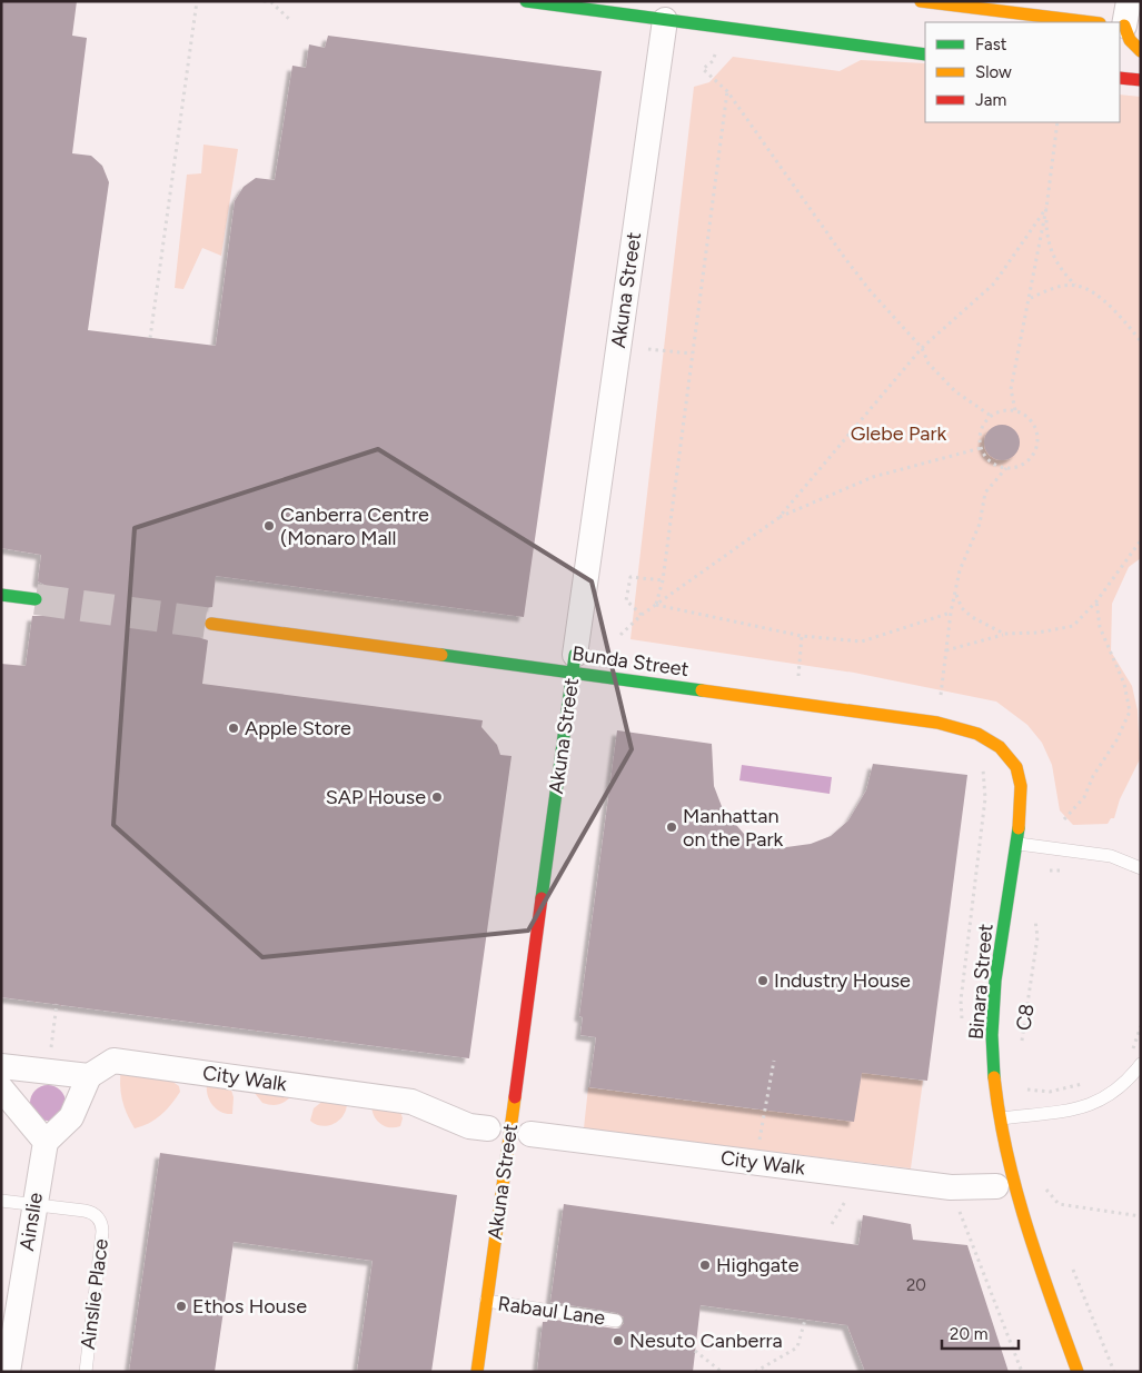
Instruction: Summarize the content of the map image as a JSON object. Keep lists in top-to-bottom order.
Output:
{
  "streets": {
    "street": [
      "Akuna Street",
      "Bunda Street",
      "Binara Street",
      "City Walk",
      "Ainslie"
    ],
    "lane": ["Ainslie Place", "Rabaul Lane"],
    "path": ["C8"]
  },
  "crossings": [
    ["Akuna Street", "Bunda Street"],
    ["Akuna Street", "Rabaul Lane"],
    ["Bunda Street", "Binara Street"],
    ["Binara Street", "City Walk"],
    ["Ainslie", "Ainslie Place"]
  ],
  "parks": ["Glebe Park"],
  "places": [
    "Canberra Centre (Monaro Mall",
    "Apple Store",
    "SAP House",
    "Manhattan on the Park",
    "Industry House",
    "Highgate",
    "Ethos House",
    "Nesuto Canberra"
  ],
  "house_numbers": ["20"],
  "legend": ["Fast", "Slow", "Jam"],
  "scale_bar": "20 m"
}
